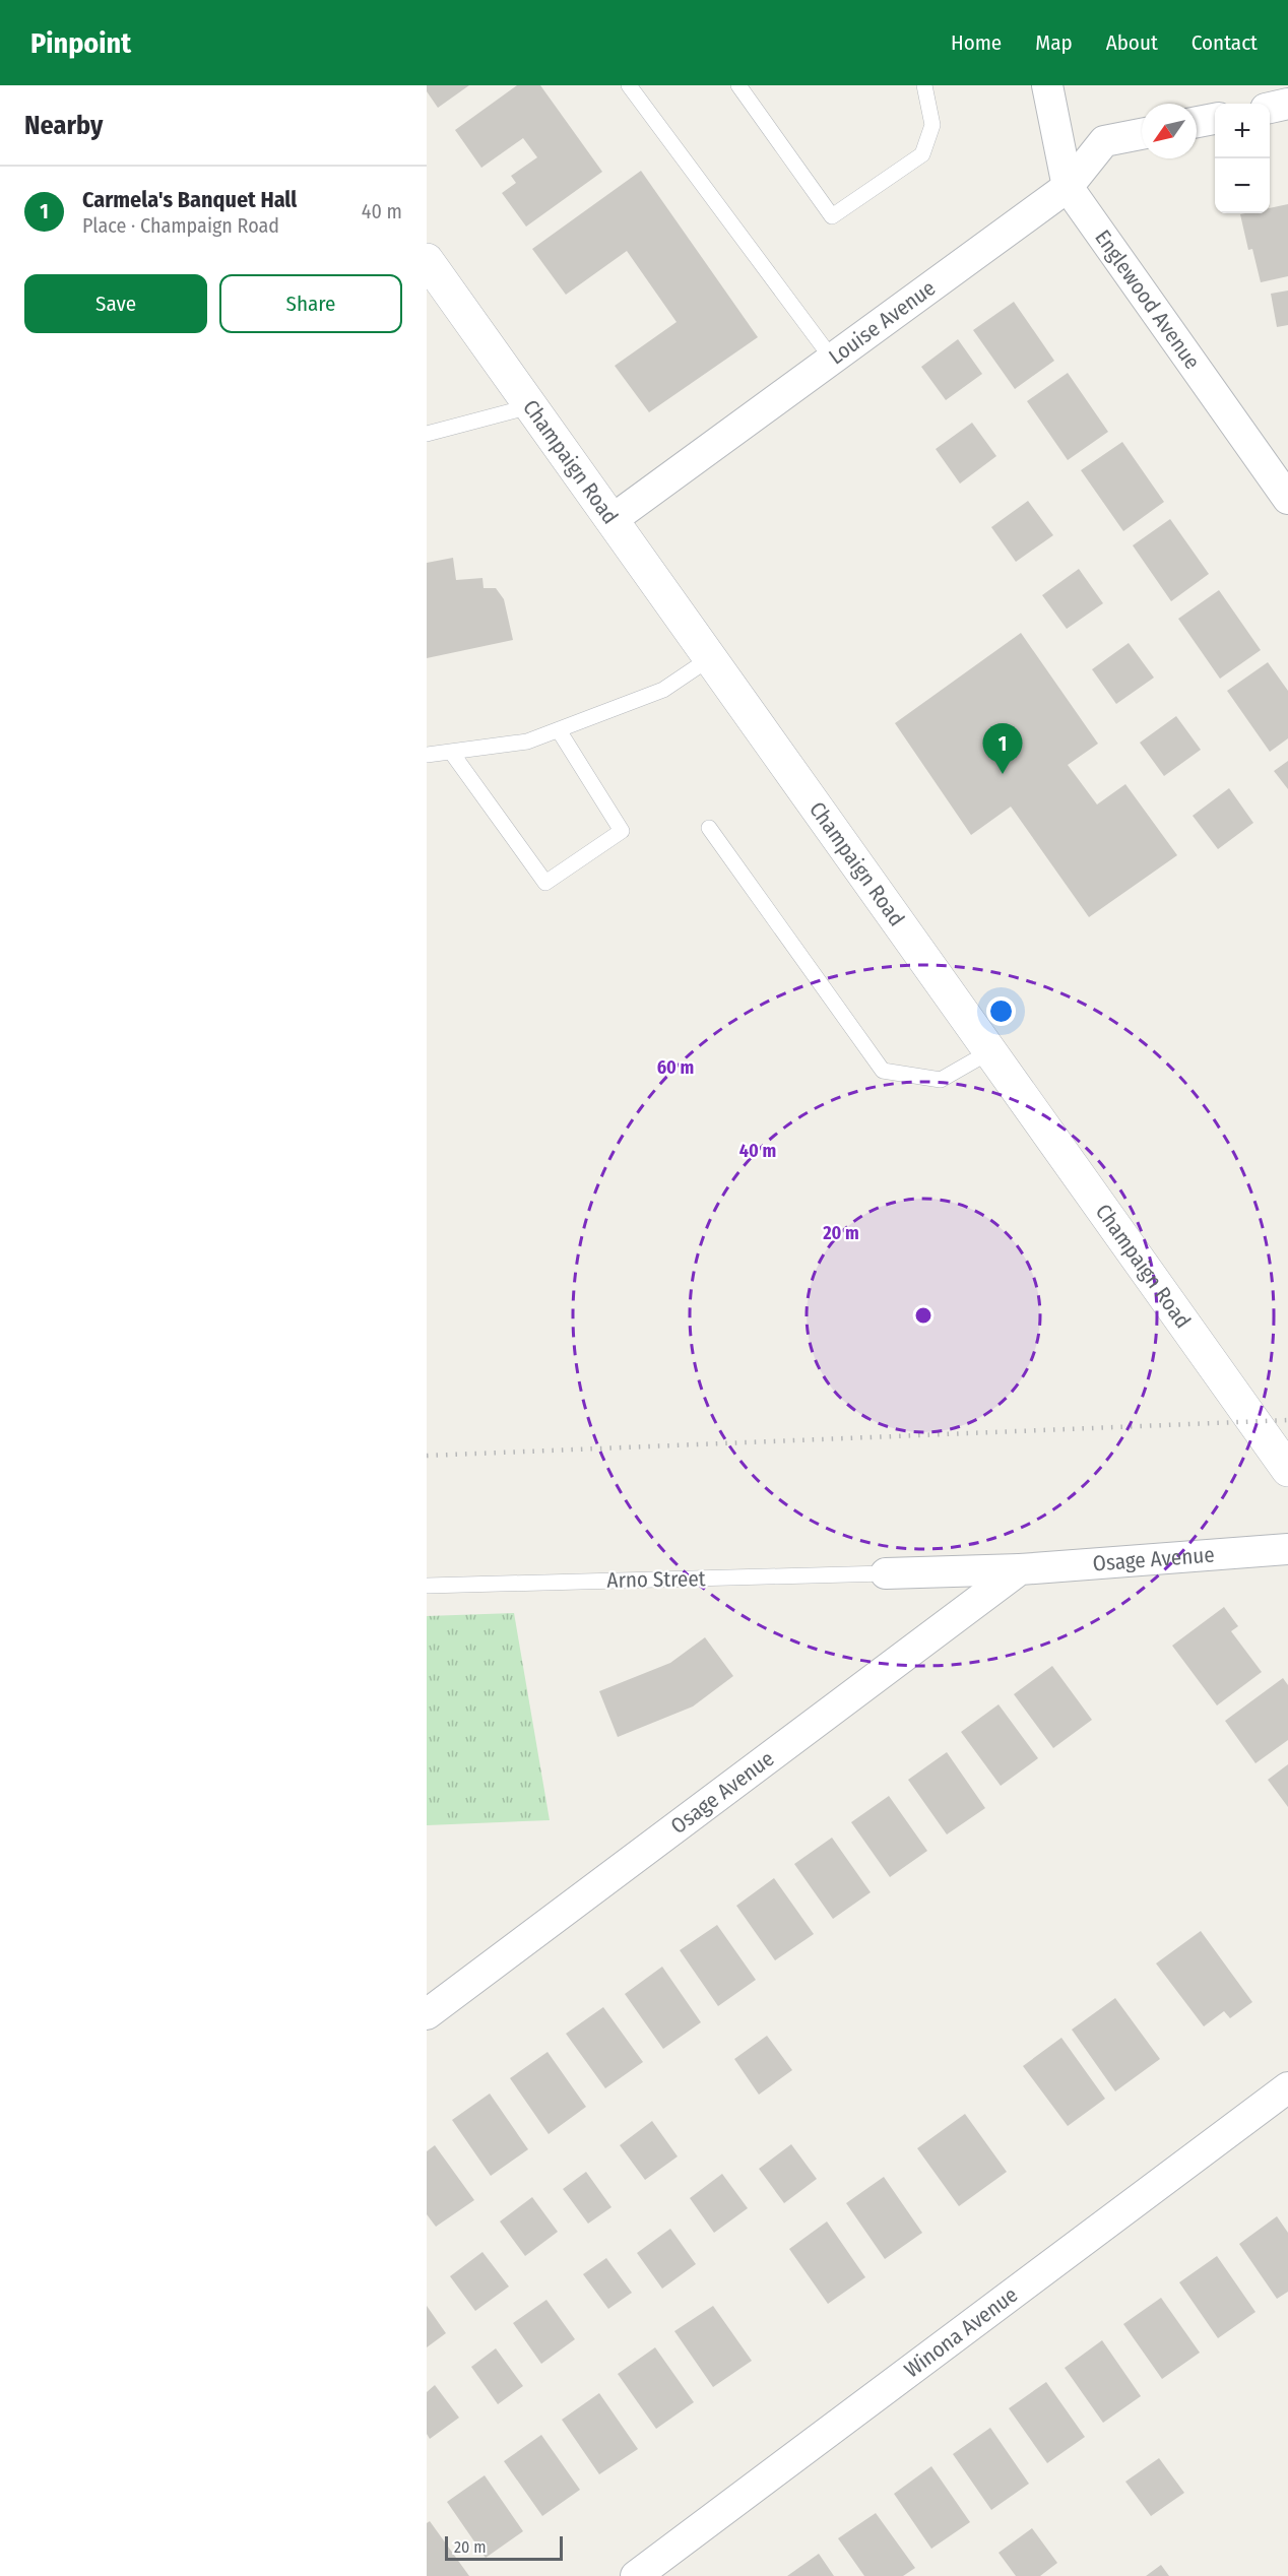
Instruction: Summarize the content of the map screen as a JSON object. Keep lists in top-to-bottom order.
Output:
{
  "streets": {
    "street": [
      "Englewood Avenue",
      "Louise Avenue",
      "Champaign Road",
      "Osage Avenue",
      "Winona Avenue"
    ],
    "lane": ["Arno Street"]
  },
  "crossings": [
    ["Englewood Avenue", "Louise Avenue"],
    ["Louise Avenue", "Champaign Road"],
    ["Osage Avenue", "Arno Street"]
  ],
  "scale_bar": "20 m",
  "north": "bottom left",
  "page": {
    "header": "Pinpoint",
    "nav": [
      "Home",
      "Map",
      "About",
      "Contact"
    ],
    "heading": "Nearby",
    "map_buttons": ["+", "−"],
    "list": [
      {
        "mark": "1",
        "name": "Carmela's Banquet Hall",
        "note": "Place · Champaign Road",
        "value": "40 m"
      }
    ],
    "buttons": ["Save", "Share"],
    "pins": "1",
    "scale": "20 m"
  },
  "rings": ["60 m", "40 m", "20 m"]
}
